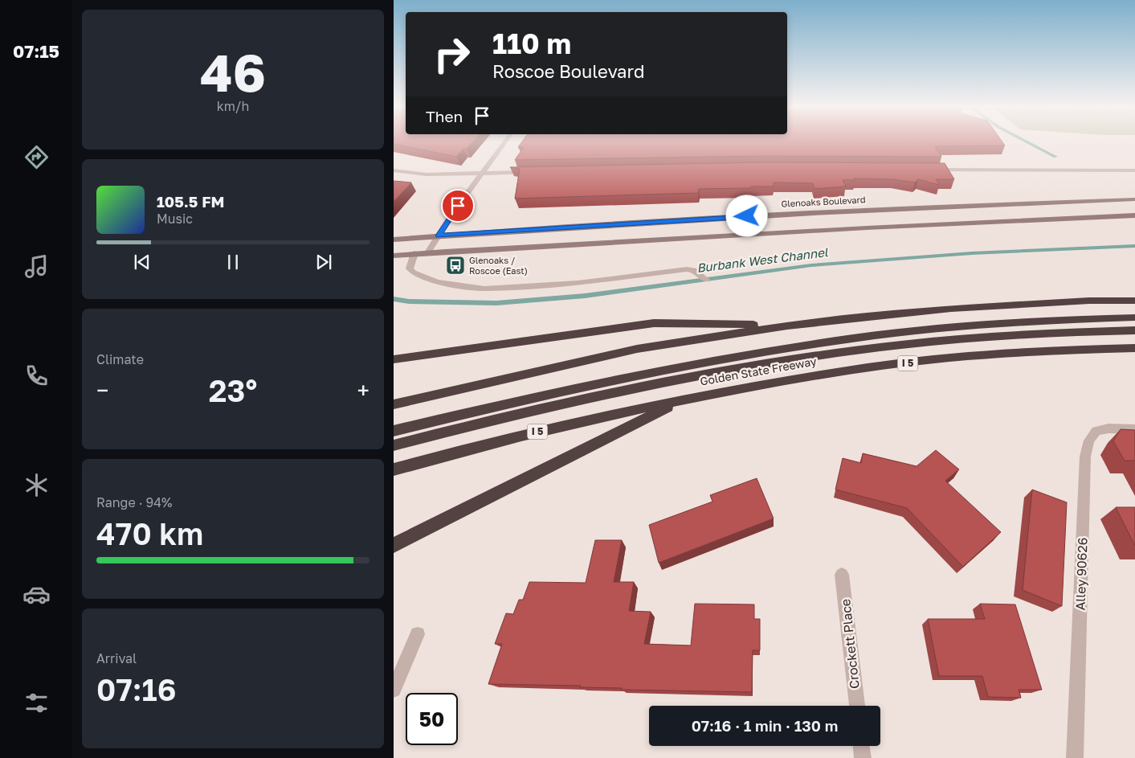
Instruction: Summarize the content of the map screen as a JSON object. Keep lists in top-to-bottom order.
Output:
{
  "streets": {
    "highway": ["I 5", "Golden State Freeway"],
    "main road": ["Glenoaks Boulevard"],
    "street": ["Alley 90626", "Crockett Place"]
  },
  "water": ["Burbank West Channel"],
  "places": {
    "bus stop": ["Glenoaks / Roscoe (East)"]
  },
  "page": {
    "tabs": "07:15",
    "tile": [
      ["46", "km/h"],
      "Climate",
      ["Range · 94%", "470 km"],
      ["Arrival", "07:16"]
    ],
    "turn": ["110 m", "Roscoe Boulevard"],
    "then": "Then",
    "song": ["105.5 FM", "Music"],
    "heat": ["−", "23°", "+"],
    "limit": "50",
    "trip": "07:16 · 1 min · 130 m"
  }
}
